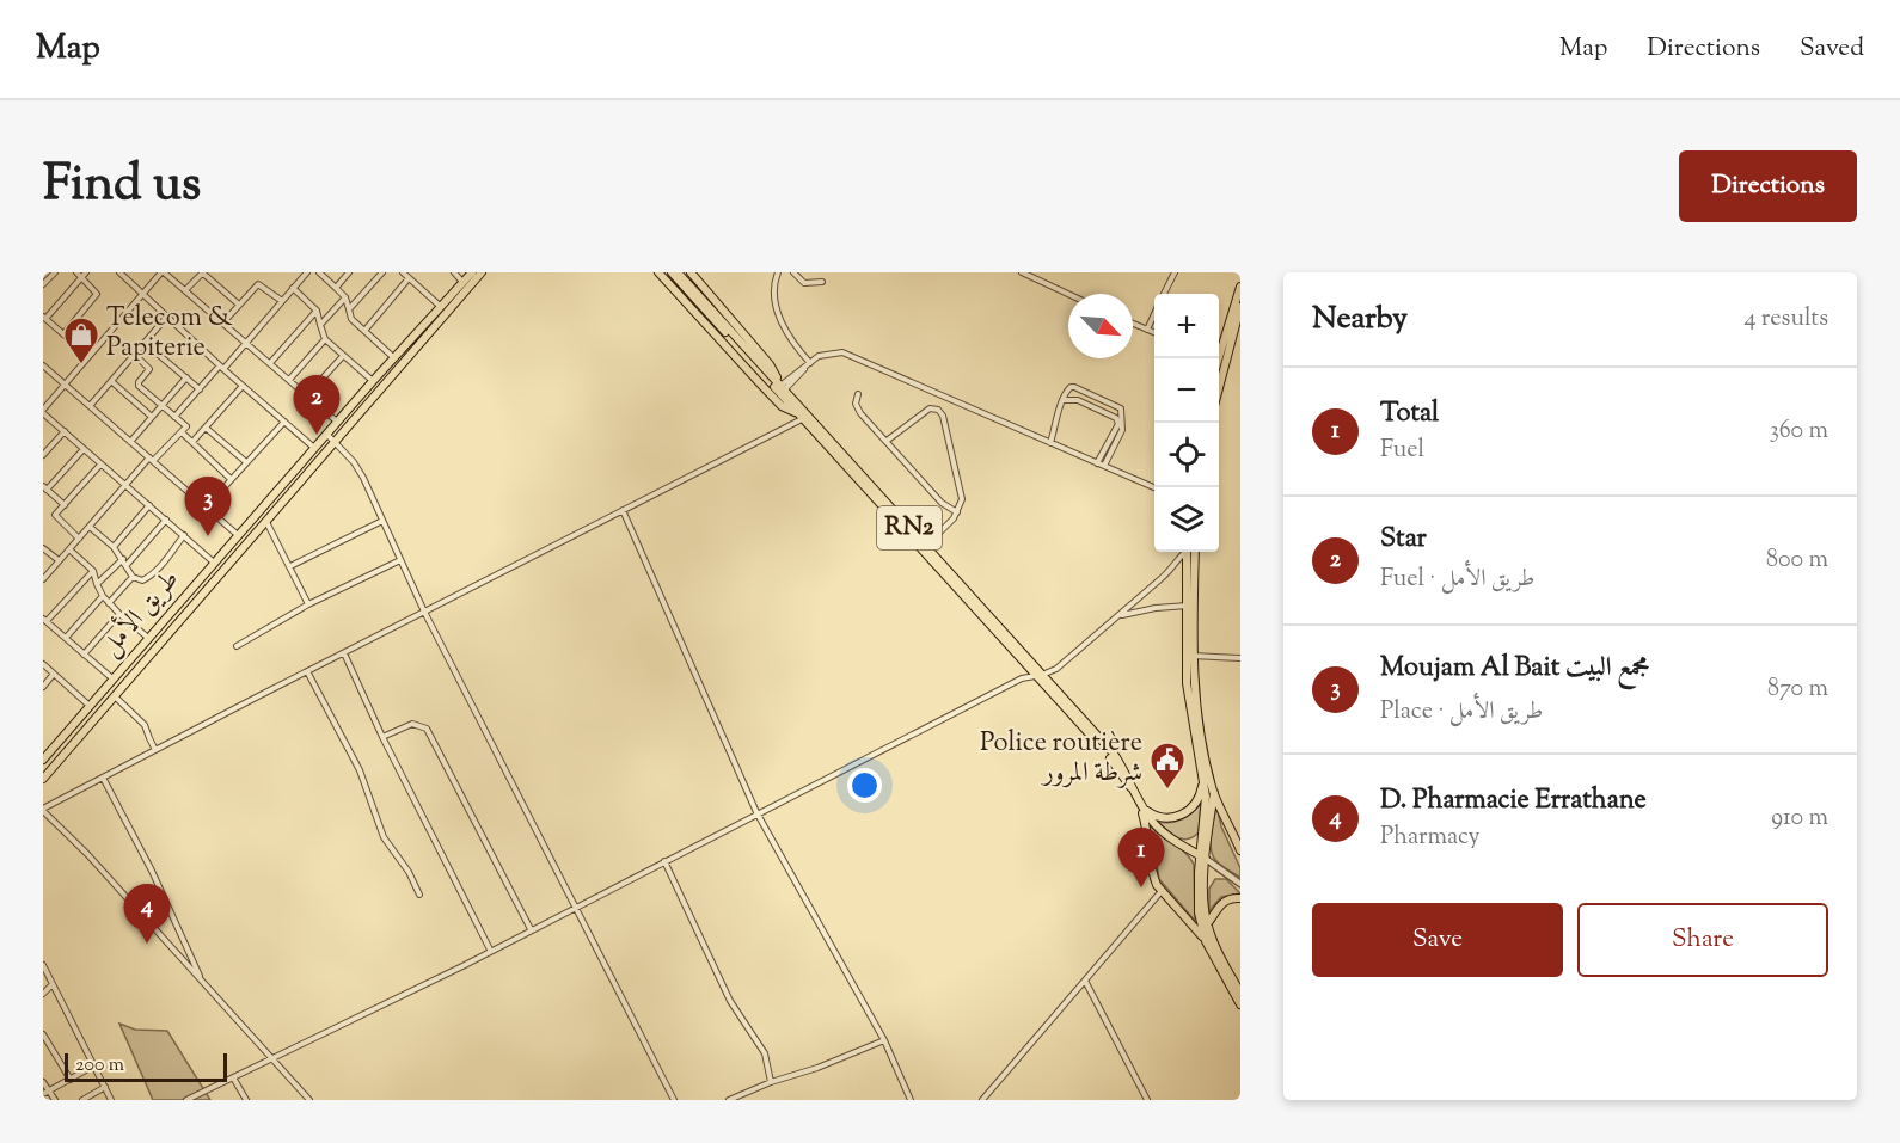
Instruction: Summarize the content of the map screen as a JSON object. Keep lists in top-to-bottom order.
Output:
{
  "streets": {
    "highway": ["RN2", "طريق الأمل"]
  },
  "places": {
    "shop": ["Telecom & Papiterie"],
    "public building": ["Police routière شرطة المرور"]
  },
  "scale_bar": "200 m",
  "north": "bottom right",
  "page": {
    "header": "Map",
    "nav": ["Map", "Directions", "Saved"],
    "title": "Find us",
    "buttons": [
      "Directions",
      ["Save", "Share"]
    ],
    "heading": ["Nearby", "4 results"],
    "map_buttons": ["+", "−"],
    "list": [
      {
        "mark": "1",
        "name": "Total",
        "note": "Fuel",
        "value": "360 m"
      },
      {
        "mark": "2",
        "name": "Star",
        "note": "Fuel · طريق الأمل",
        "value": "800 m"
      },
      {
        "mark": "3",
        "name": "Moujam Al Bait مجمع البيت",
        "note": "Place · طريق الأمل",
        "value": "870 m"
      },
      {
        "mark": "4",
        "name": "D. Pharmacie Errathane",
        "note": "Pharmacy",
        "value": "910 m"
      }
    ],
    "pins": [
      "2",
      "3",
      "1",
      "4"
    ],
    "scale": "200 m"
  }
}
